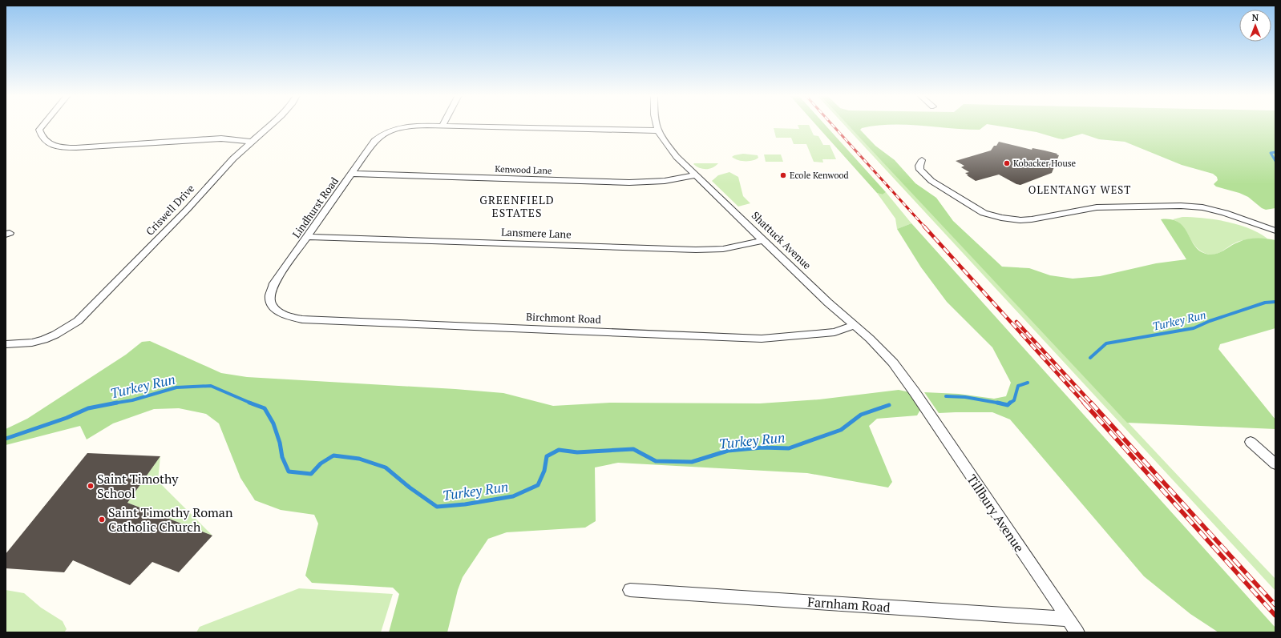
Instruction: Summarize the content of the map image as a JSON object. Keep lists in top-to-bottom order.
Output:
{
  "streets": {
    "street": [
      "Kenwood Lane",
      "Lindhurst Road",
      "Criswell Drive",
      "Lansmere Lane",
      "Shattuck Avenue",
      "Birchmont Road",
      "Tillbury Avenue",
      "Farnham Road"
    ]
  },
  "crossings": [
    ["Kenwood Lane", "Lindhurst Road"],
    ["Kenwood Lane", "Shattuck Avenue"],
    ["Lindhurst Road", "Lansmere Lane"],
    ["Lindhurst Road", "Shattuck Avenue"],
    ["Lindhurst Road", "Birchmont Road"],
    ["Lansmere Lane", "Shattuck Avenue"],
    ["Shattuck Avenue", "Birchmont Road"],
    ["Shattuck Avenue", "Tillbury Avenue"],
    ["Tillbury Avenue", "Farnham Road"]
  ],
  "districts": ["OLENTANGY WEST", "GREENFIELD ESTATES"],
  "water": ["Turkey Run"],
  "places": [
    "Kobacker House",
    "Ecole Kenwood",
    "Saint Timothy School",
    "Saint Timothy Roman Catholic Church"
  ],
  "north": "top"
}
